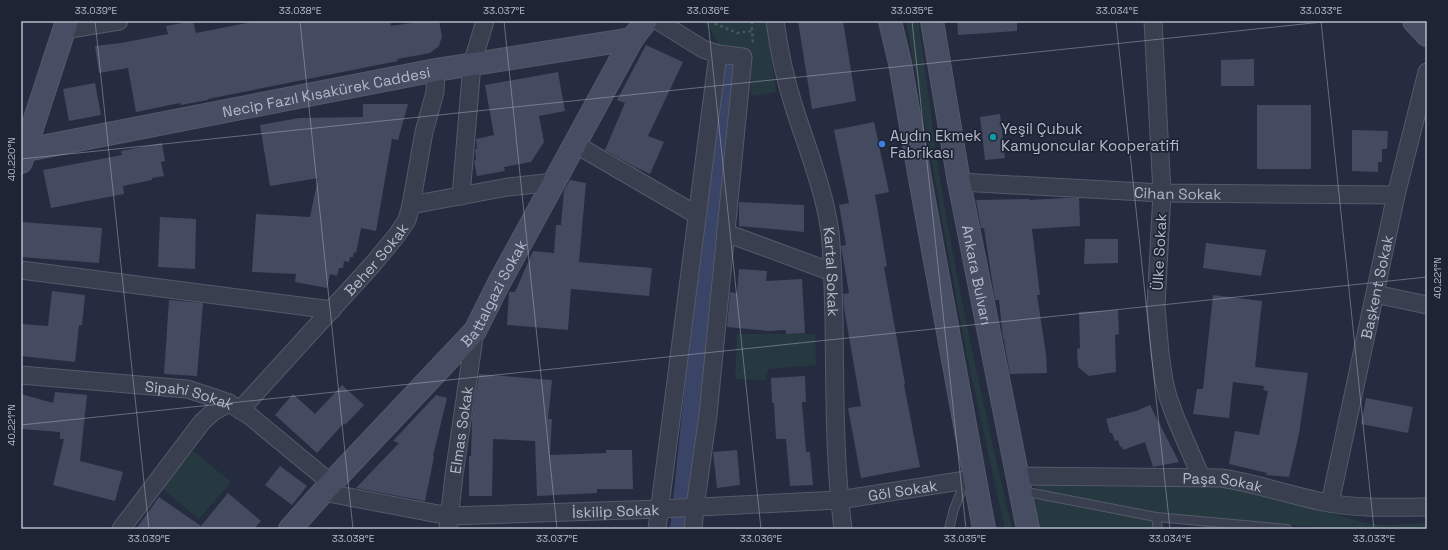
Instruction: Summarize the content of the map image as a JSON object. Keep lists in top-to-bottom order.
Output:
{
  "streets": {
    "street": [
      "Necip Fazıl Kısakürek Caddesi",
      "Cihan Sokak",
      "Ülke Sokak",
      "Beher Sokak",
      "Kartal Sokak",
      "Ankara Bulvarı",
      "Başkent Sokak",
      "Battalgazi Sokak",
      "Sipahi Sokak",
      "Elmas Sokak",
      "Paşa Sokak",
      "Göl Sokak",
      "İskilip Sokak"
    ]
  },
  "crossings": [
    ["Necip Fazıl Kısakürek Caddesi", "Beher Sokak"],
    ["Necip Fazıl Kısakürek Caddesi", "Battalgazi Sokak"],
    ["Cihan Sokak", "Ülke Sokak"],
    ["Cihan Sokak", "Ankara Bulvarı"],
    ["Cihan Sokak", "Başkent Sokak"],
    ["Ülke Sokak", "Paşa Sokak"],
    ["Beher Sokak", "Sipahi Sokak"],
    ["Kartal Sokak", "Göl Sokak"],
    ["Kartal Sokak", "İskilip Sokak"],
    ["Ankara Bulvarı", "Paşa Sokak"],
    ["Başkent Sokak", "Paşa Sokak"],
    ["Battalgazi Sokak", "Sipahi Sokak"],
    ["Battalgazi Sokak", "Elmas Sokak"],
    ["Battalgazi Sokak", "İskilip Sokak"],
    ["Sipahi Sokak", "İskilip Sokak"],
    ["Elmas Sokak", "İskilip Sokak"],
    ["Göl Sokak", "İskilip Sokak"]
  ],
  "places": ["Yeşil Çubuk Kamyoncular Kooperatifi", "Aydın Ekmek Fabrikası"],
  "coordinates": [
    "33.039°E",
    "33.038°E",
    "33.037°E",
    "33.036°E",
    "33.035°E",
    "33.034°E",
    "33.033°E",
    "40.220°N",
    "40.221°N"
  ]
}
